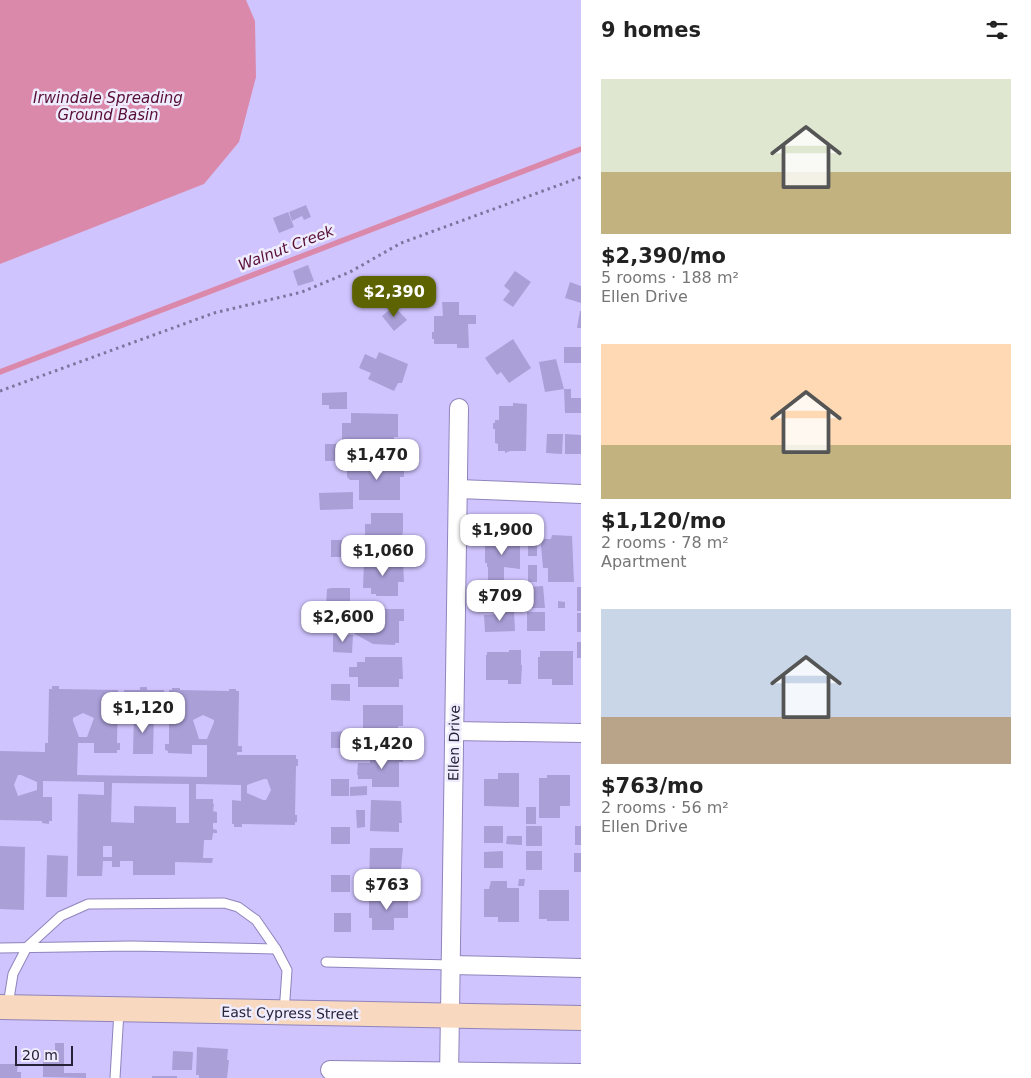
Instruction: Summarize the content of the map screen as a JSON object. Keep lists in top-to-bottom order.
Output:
{
  "streets": {
    "main road": ["East Cypress Street"],
    "street": ["Ellen Drive"]
  },
  "crossings": [
    ["Ellen Drive", "East Cypress Street"]
  ],
  "water": ["Irwindale Spreading Ground Basin", "Walnut Creek"],
  "scale_bar": "20 m",
  "page": {
    "heading": "9 homes",
    "list": [
      {
        "name": "$2,390/mo",
        "note": "5 rooms · 188 m² · Ellen Drive"
      },
      {
        "name": "$1,120/mo",
        "note": "2 rooms · 78 m² · Apartment"
      },
      {
        "name": "$763/mo",
        "note": "2 rooms · 56 m² · Ellen Drive"
      }
    ],
    "price": [
      "$2,390",
      "$1,470",
      "$1,900",
      "$1,060",
      "$709",
      "$2,600",
      "$1,120",
      "$1,420",
      "$763"
    ],
    "scale": "20 m"
  }
}
